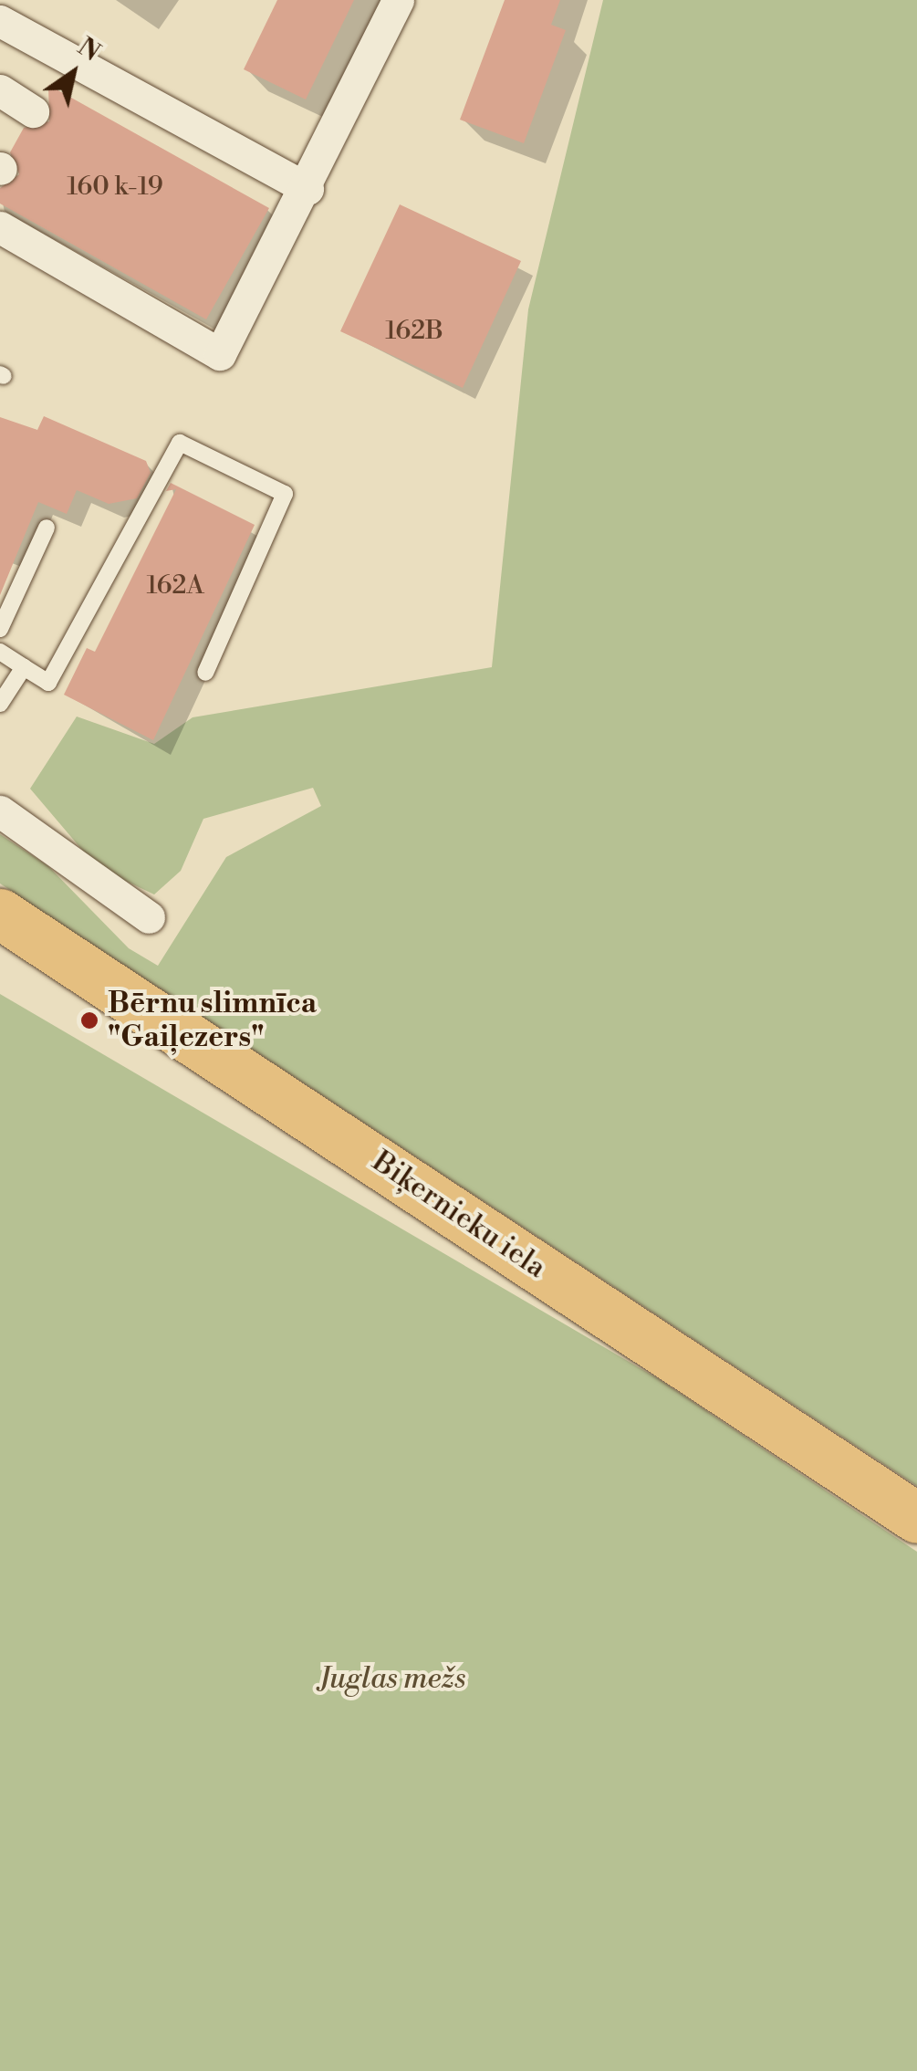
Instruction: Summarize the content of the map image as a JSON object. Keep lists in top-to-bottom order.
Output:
{
  "streets": {
    "main road": ["Biķernieku iela"]
  },
  "parks": ["Juglas mežs"],
  "places": ["Bērnu slimnīca \"Gaiļezers\""],
  "house_numbers": ["160 k-19", "162B", "162A"],
  "north": "top right"
}
